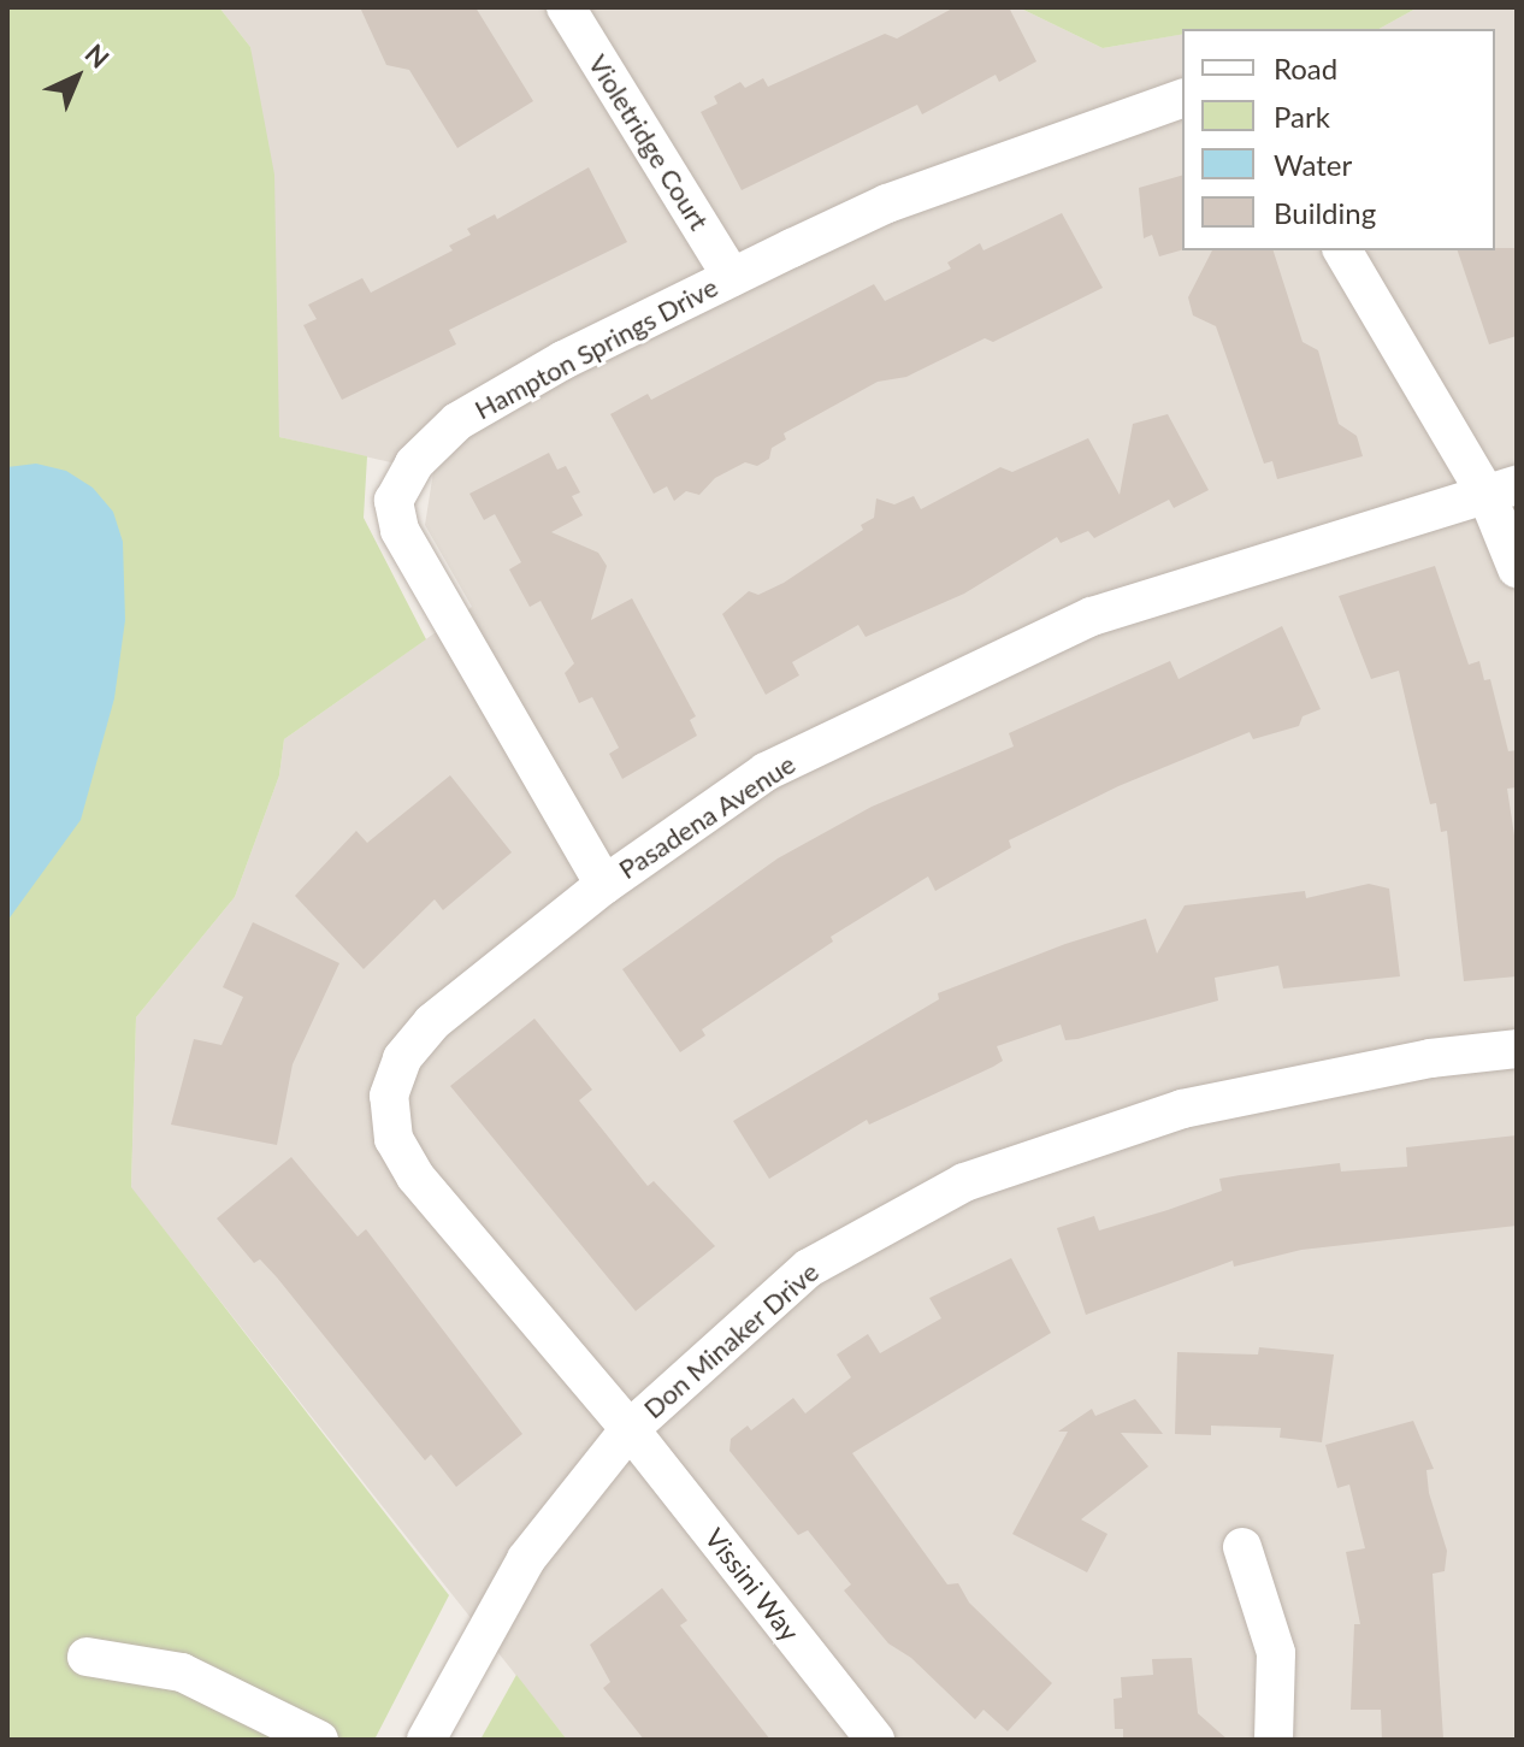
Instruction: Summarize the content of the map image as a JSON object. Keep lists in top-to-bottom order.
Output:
{
  "streets": {
    "street": [
      "Violetridge Court",
      "Hampton Springs Drive",
      "Pasadena Avenue",
      "Don Minaker Drive",
      "Vissini Way"
    ]
  },
  "crossings": [
    ["Violetridge Court", "Hampton Springs Drive"],
    ["Hampton Springs Drive", "Pasadena Avenue"],
    ["Pasadena Avenue", "Don Minaker Drive"],
    ["Pasadena Avenue", "Vissini Way"],
    ["Don Minaker Drive", "Vissini Way"]
  ],
  "legend": [
    "Road",
    "Park",
    "Water",
    "Building"
  ],
  "north": "top right"
}
